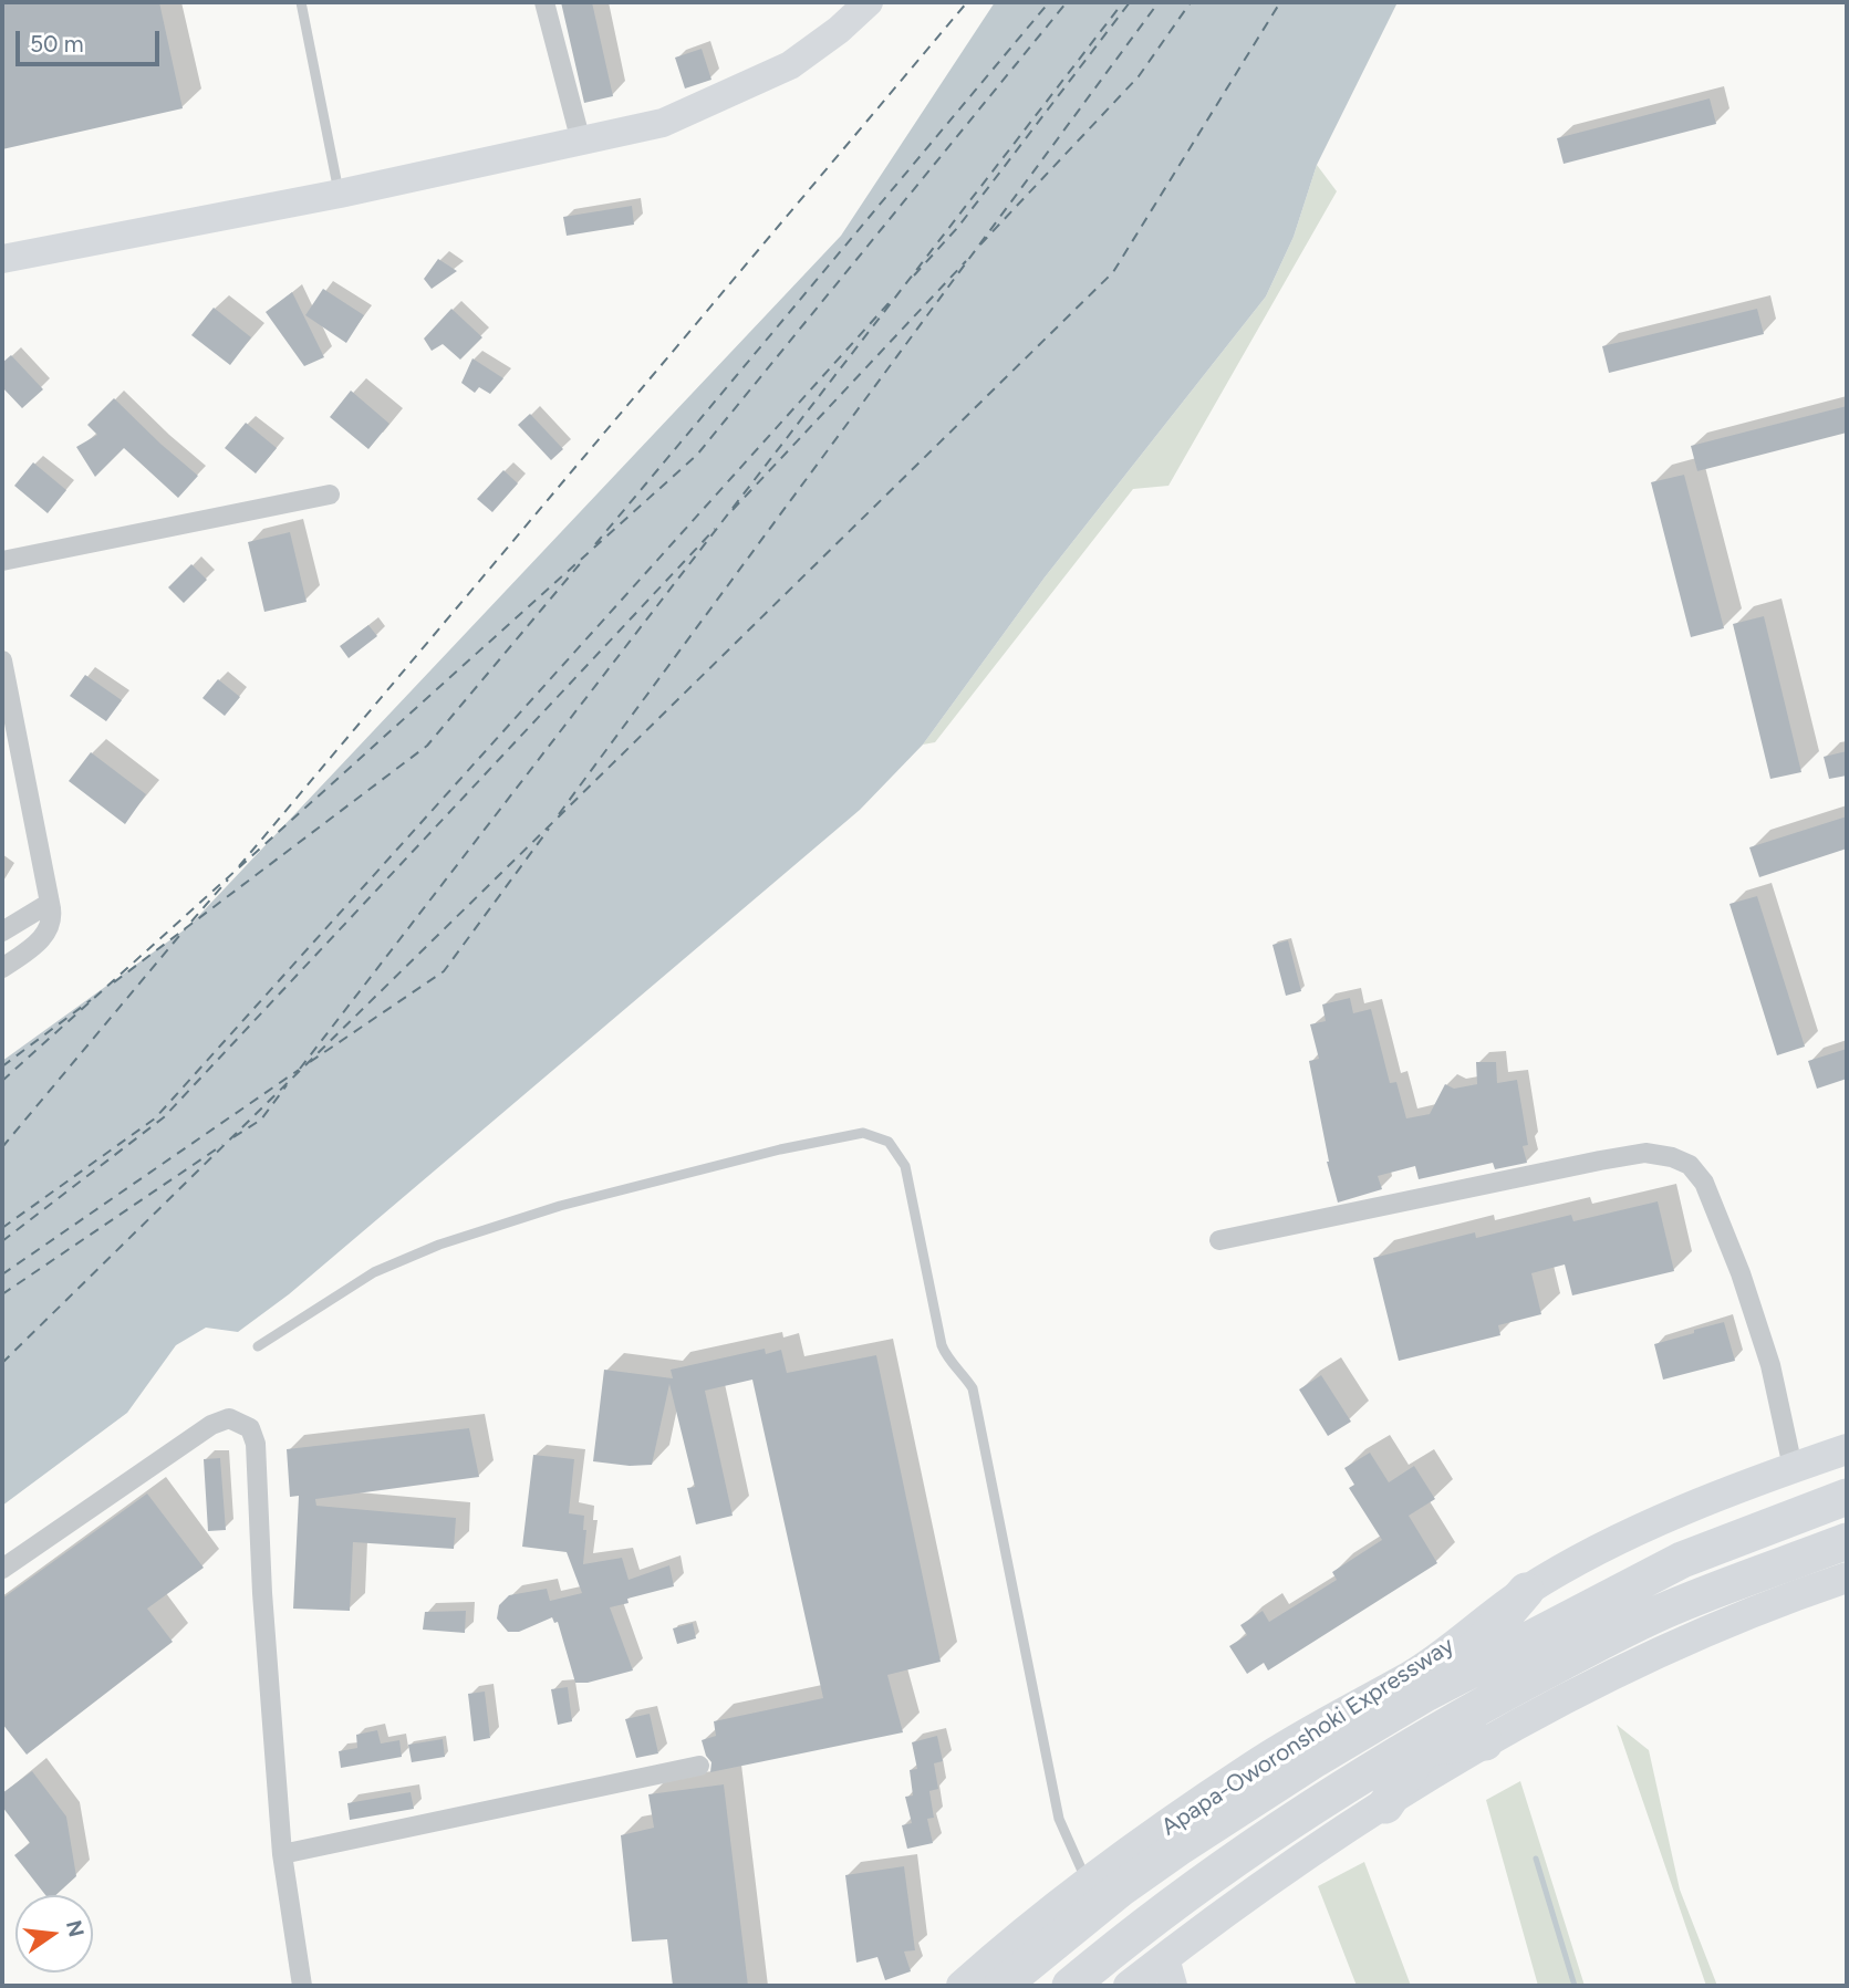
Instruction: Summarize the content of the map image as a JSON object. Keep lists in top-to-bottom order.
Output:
{
  "streets": {
    "highway": ["Apapa-Oworonshoki Expressway"]
  },
  "scale_bar": "50 m",
  "north": "right"
}
